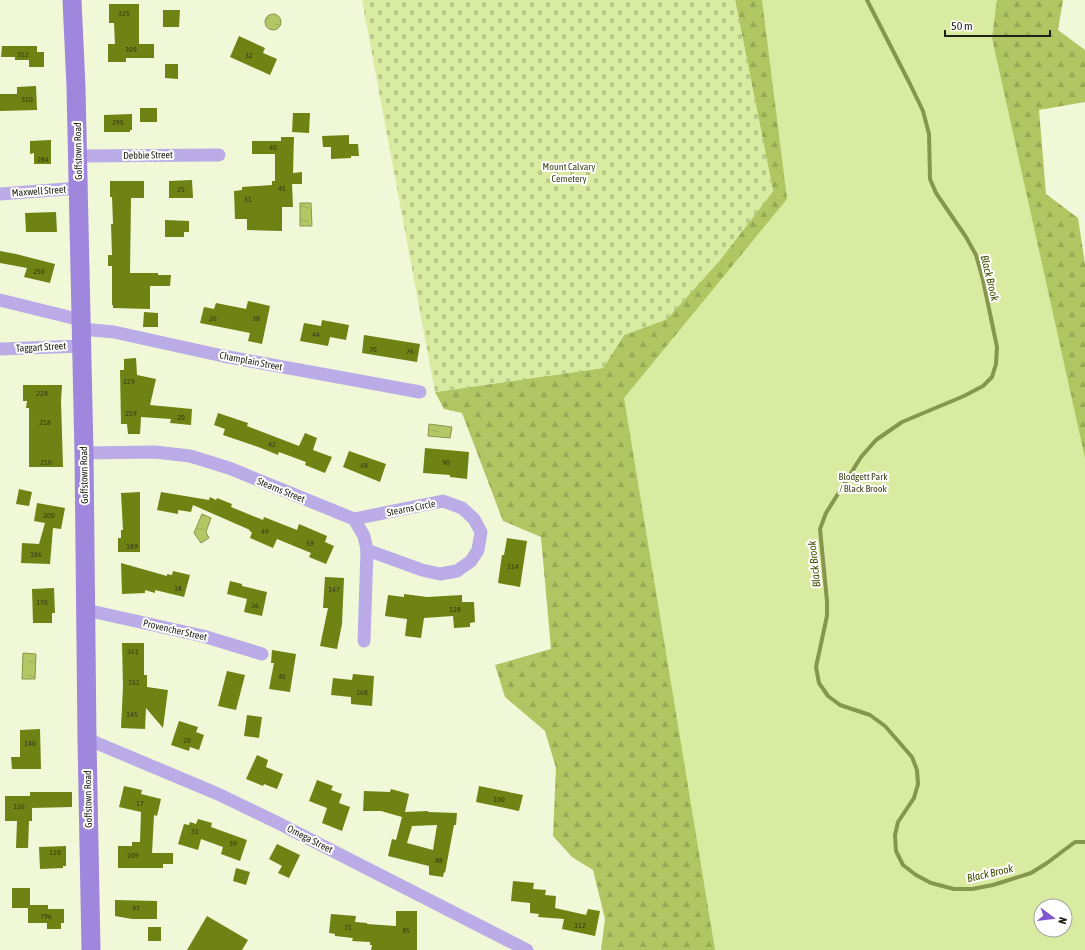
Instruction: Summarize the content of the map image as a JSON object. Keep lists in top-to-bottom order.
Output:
{
  "streets": {
    "main road": ["Goffstown Road"],
    "street": [
      "Debbie Street",
      "Maxwell Street",
      "Taggart Street",
      "Champlain Street",
      "Stearns Street",
      "Stearns Circle",
      "Provencher Street",
      "Omega Street"
    ]
  },
  "crossings": [
    ["Goffstown Road", "Debbie Street"],
    ["Goffstown Road", "Maxwell Street"],
    ["Goffstown Road", "Taggart Street"],
    ["Goffstown Road", "Champlain Street"],
    ["Goffstown Road", "Stearns Street"],
    ["Goffstown Road", "Provencher Street"],
    ["Goffstown Road", "Omega Street"],
    ["Taggart Street", "Champlain Street"],
    ["Stearns Street", "Stearns Circle"]
  ],
  "water": ["Black Brook"],
  "parks": ["Mount Calvary Cemetery", "Blodgett Park / Black Brook"],
  "house_numbers": [
    "325",
    "309",
    "312",
    "32",
    "310",
    "295",
    "40",
    "284",
    "45",
    "25",
    "31",
    "250",
    "26",
    "38",
    "44",
    "70",
    "76",
    "229",
    "228",
    "219",
    "20",
    "218",
    "42",
    "210",
    "90",
    "68",
    "200",
    "49",
    "59",
    "189",
    "186",
    "114",
    "18",
    "147",
    "170",
    "36",
    "128",
    "161",
    "40",
    "151",
    "168",
    "145",
    "20",
    "140",
    "100",
    "17",
    "126",
    "31",
    "39",
    "110",
    "109",
    "88",
    "97",
    "796",
    "112",
    "71",
    "85"
  ],
  "scale_bar": "50 m",
  "north": "right"
}
